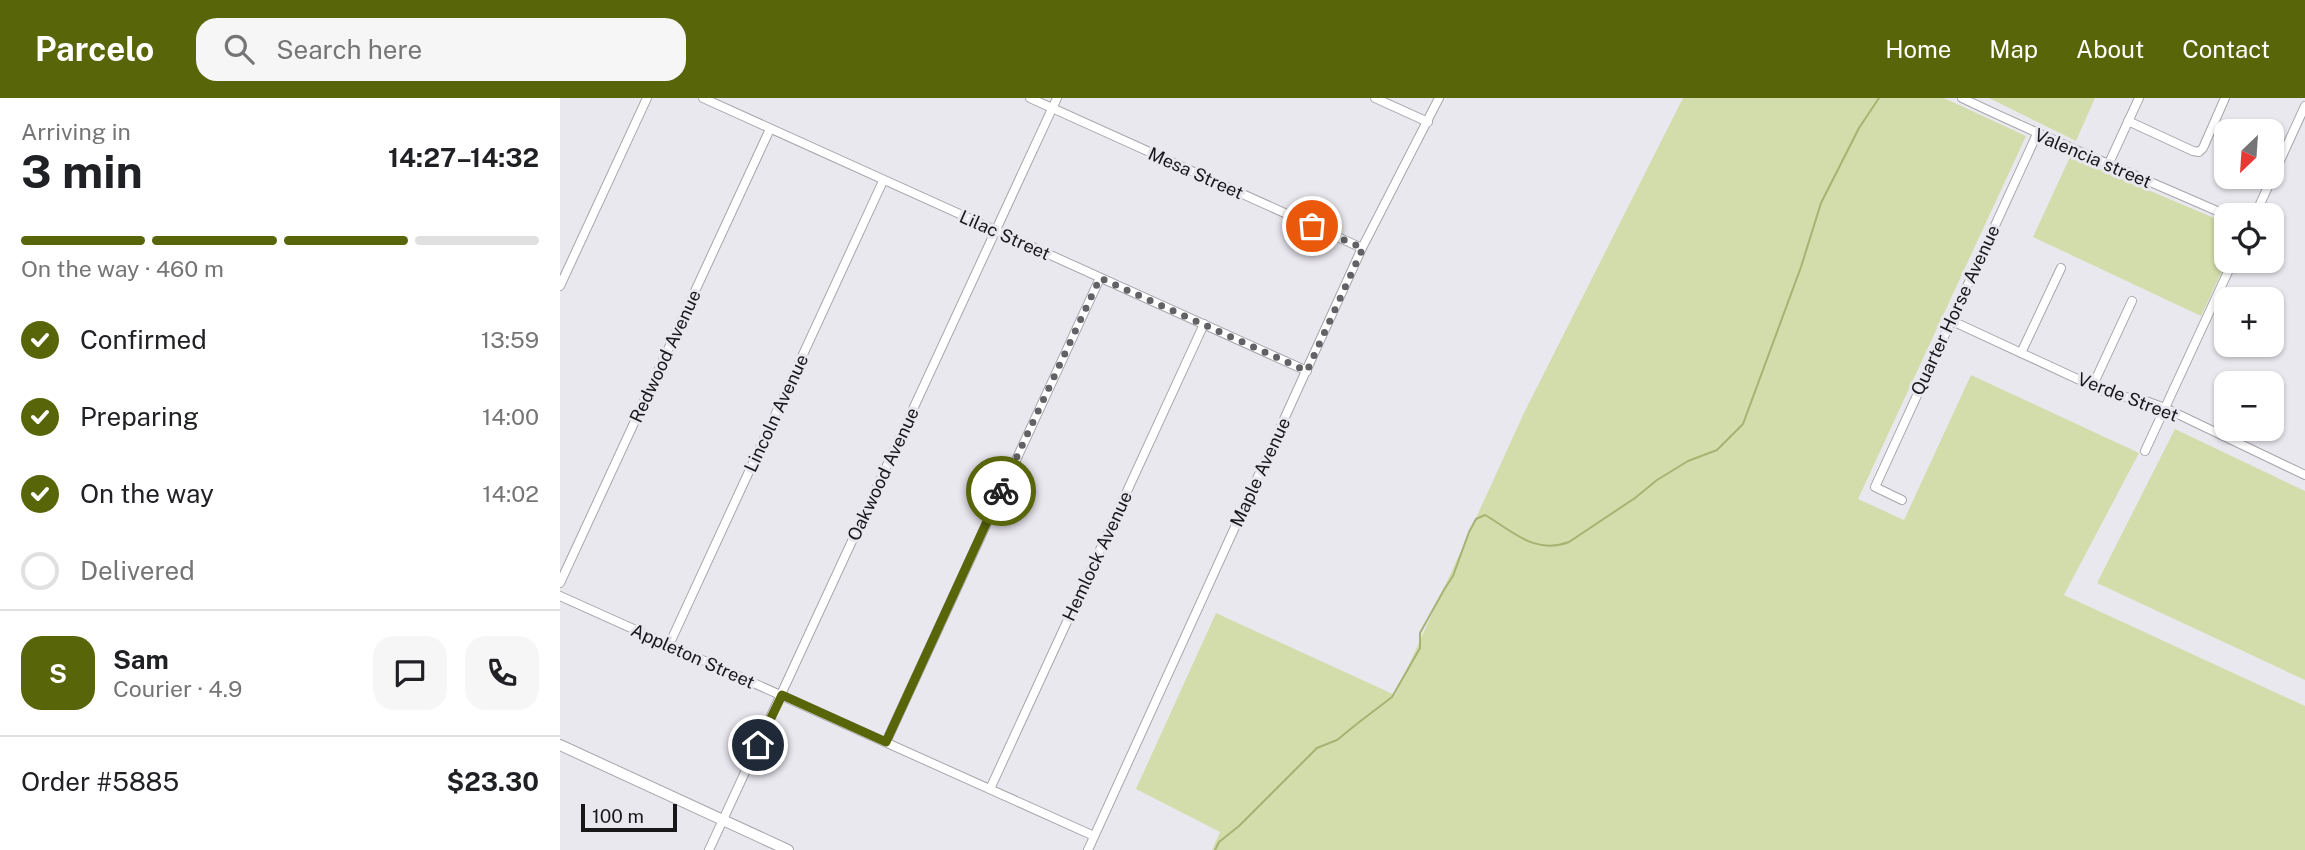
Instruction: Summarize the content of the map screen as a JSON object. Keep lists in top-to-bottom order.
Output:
{
  "streets": {
    "street": [
      "Valencia street",
      "Mesa Street",
      "Lilac Street",
      "Quarter Horse Avenue",
      "Redwood Avenue",
      "Verde Street",
      "Lincoln Avenue",
      "Maple Avenue",
      "Oakwood Avenue",
      "Hemlock Avenue",
      "Appleton Street"
    ]
  },
  "crossings": [
    ["Valencia street", "Quarter Horse Avenue"],
    ["Mesa Street", "Maple Avenue"],
    ["Mesa Street", "Oakwood Avenue"],
    ["Lilac Street", "Redwood Avenue"],
    ["Lilac Street", "Lincoln Avenue"],
    ["Lilac Street", "Maple Avenue"],
    ["Lilac Street", "Oakwood Avenue"],
    ["Lilac Street", "Hemlock Avenue"],
    ["Quarter Horse Avenue", "Verde Street"],
    ["Lincoln Avenue", "Appleton Street"],
    ["Maple Avenue", "Appleton Street"],
    ["Oakwood Avenue", "Appleton Street"],
    ["Hemlock Avenue", "Appleton Street"]
  ],
  "scale_bar": "100 m",
  "north": "bottom left",
  "page": {
    "header": "Parcelo",
    "search": "Search here",
    "nav": [
      "Home",
      "Map",
      "About",
      "Contact"
    ],
    "heading": ["3 min", "Arriving in", "14:27–14:32"],
    "panel": [
      "Sam",
      "Courier · 4.9",
      "Order #5885",
      "$23.30"
    ],
    "map_buttons": ["+", "−"],
    "bar": "On the way · 460 m",
    "list": [
      ["Confirmed", "13:59"],
      ["Preparing", "14:00"],
      ["On the way", "14:02"],
      "Delivered"
    ],
    "round": "S",
    "scale": "100 m"
  }
}
